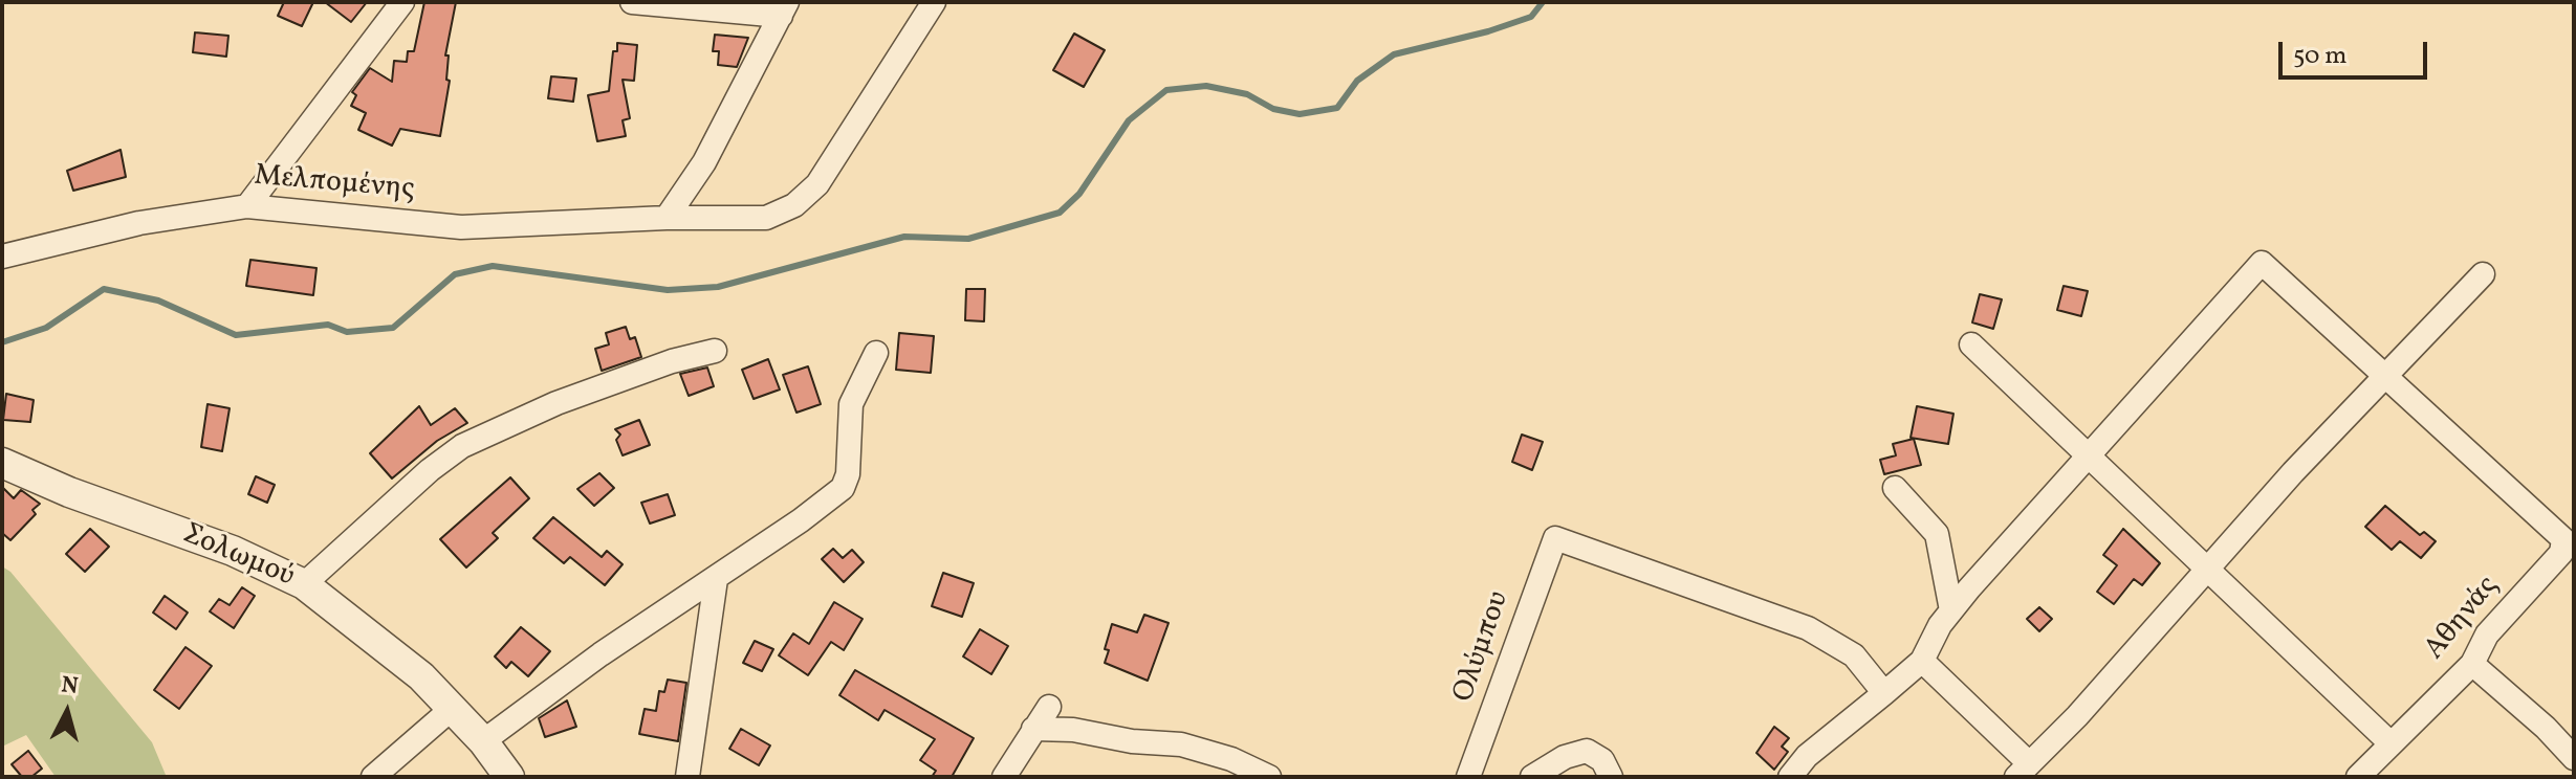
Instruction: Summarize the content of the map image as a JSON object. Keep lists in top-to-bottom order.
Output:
{
  "streets": {
    "street": [
      "Μελπομένης",
      "Σολωμού",
      "Αθηνάς",
      "Ολύμπου"
    ]
  },
  "scale_bar": "50 m",
  "north": "top"
}
